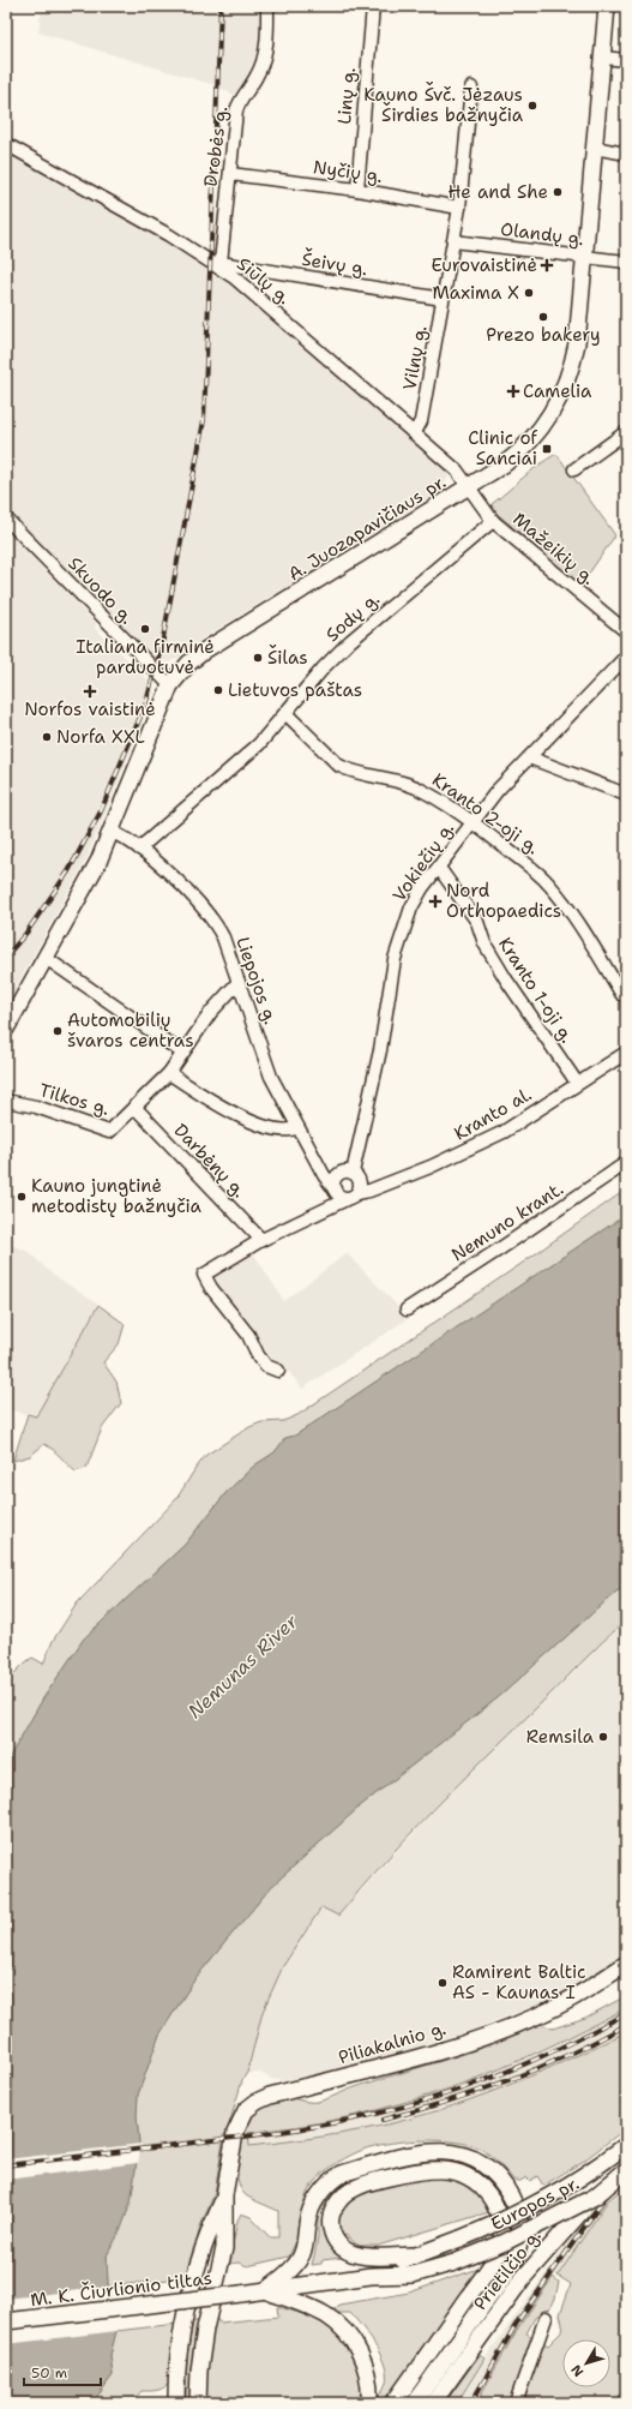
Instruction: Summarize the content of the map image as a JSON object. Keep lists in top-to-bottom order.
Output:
{
  "streets": {
    "main road": [
      "A. Juozapavičiaus pr.",
      "Piliakalnio g.",
      "Europos pr.",
      "Prietilčio g.",
      "M. K. Čiurlionio tiltas"
    ],
    "street": [
      "Linų g.",
      "Drobės g.",
      "Nyčių g.",
      "Olandų g.",
      "Šeivų g.",
      "Siūlų g.",
      "Vilnų g.",
      "Mažeikių g.",
      "Skuodo g.",
      "Sodų g.",
      "Kranto 2-oji g.",
      "Vokiečių g.",
      "Liepojos g.",
      "Kranto 1-oji g.",
      "Tilkos g.",
      "Kranto al.",
      "Darbėnų g.",
      "Nemuno krant."
    ]
  },
  "crossings": [
    ["Linų g.", "Nyčių g."],
    ["Drobės g.", "Nyčių g."],
    ["Drobės g.", "Šeivų g."],
    ["Drobės g.", "Siūlų g."],
    ["Nyčių g.", "Vilnų g."],
    ["Olandų g.", "Vilnų g."],
    ["Olandų g.", "A. Juozapavičiaus pr."],
    ["Šeivų g.", "Siūlų g."],
    ["Šeivų g.", "Vilnų g."],
    ["Siūlų g.", "Vilnų g."],
    ["Siūlų g.", "A. Juozapavičiaus pr."],
    ["Siūlų g.", "Mažeikių g."],
    ["A. Juozapavičiaus pr.", "Mažeikių g."],
    ["A. Juozapavičiaus pr.", "Skuodo g."],
    ["A. Juozapavičiaus pr.", "Liepojos g."],
    ["Mažeikių g.", "Sodų g."],
    ["Sodų g.", "Kranto 2-oji g."],
    ["Sodų g.", "Liepojos g."],
    ["Kranto 2-oji g.", "Vokiečių g."],
    ["Vokiečių g.", "Kranto 1-oji g."],
    ["Liepojos g.", "Tilkos g."],
    ["Kranto 1-oji g.", "Kranto al."],
    ["Tilkos g.", "Darbėnų g."],
    ["Kranto al.", "Darbėnų g."],
    ["Europos pr.", "Prietilčio g."]
  ],
  "water": ["Nemunas River"],
  "places": {
    "other": [
      "Kauno Švč. Jėzaus Širdies bažnyčia",
      "He and She",
      "Maxima X",
      "Prezo bakery",
      "Italiana firminė parduotuvė",
      "Šilas",
      "Lietuvos paštas",
      "Norfa XXL",
      "Automobilių švaros centras",
      "Kauno jungtinė metodistų bažnyčia",
      "Remsila",
      "Ramirent Baltic AS - Kaunas I"
    ],
    "health": [
      "Eurovaistinė",
      "Camelia",
      "Norfos vaistinė",
      "Nord Orthopaedics"
    ],
    "transit": ["Clinic of Sanciai"]
  },
  "scale_bar": "50 m",
  "north": "bottom left"
}
